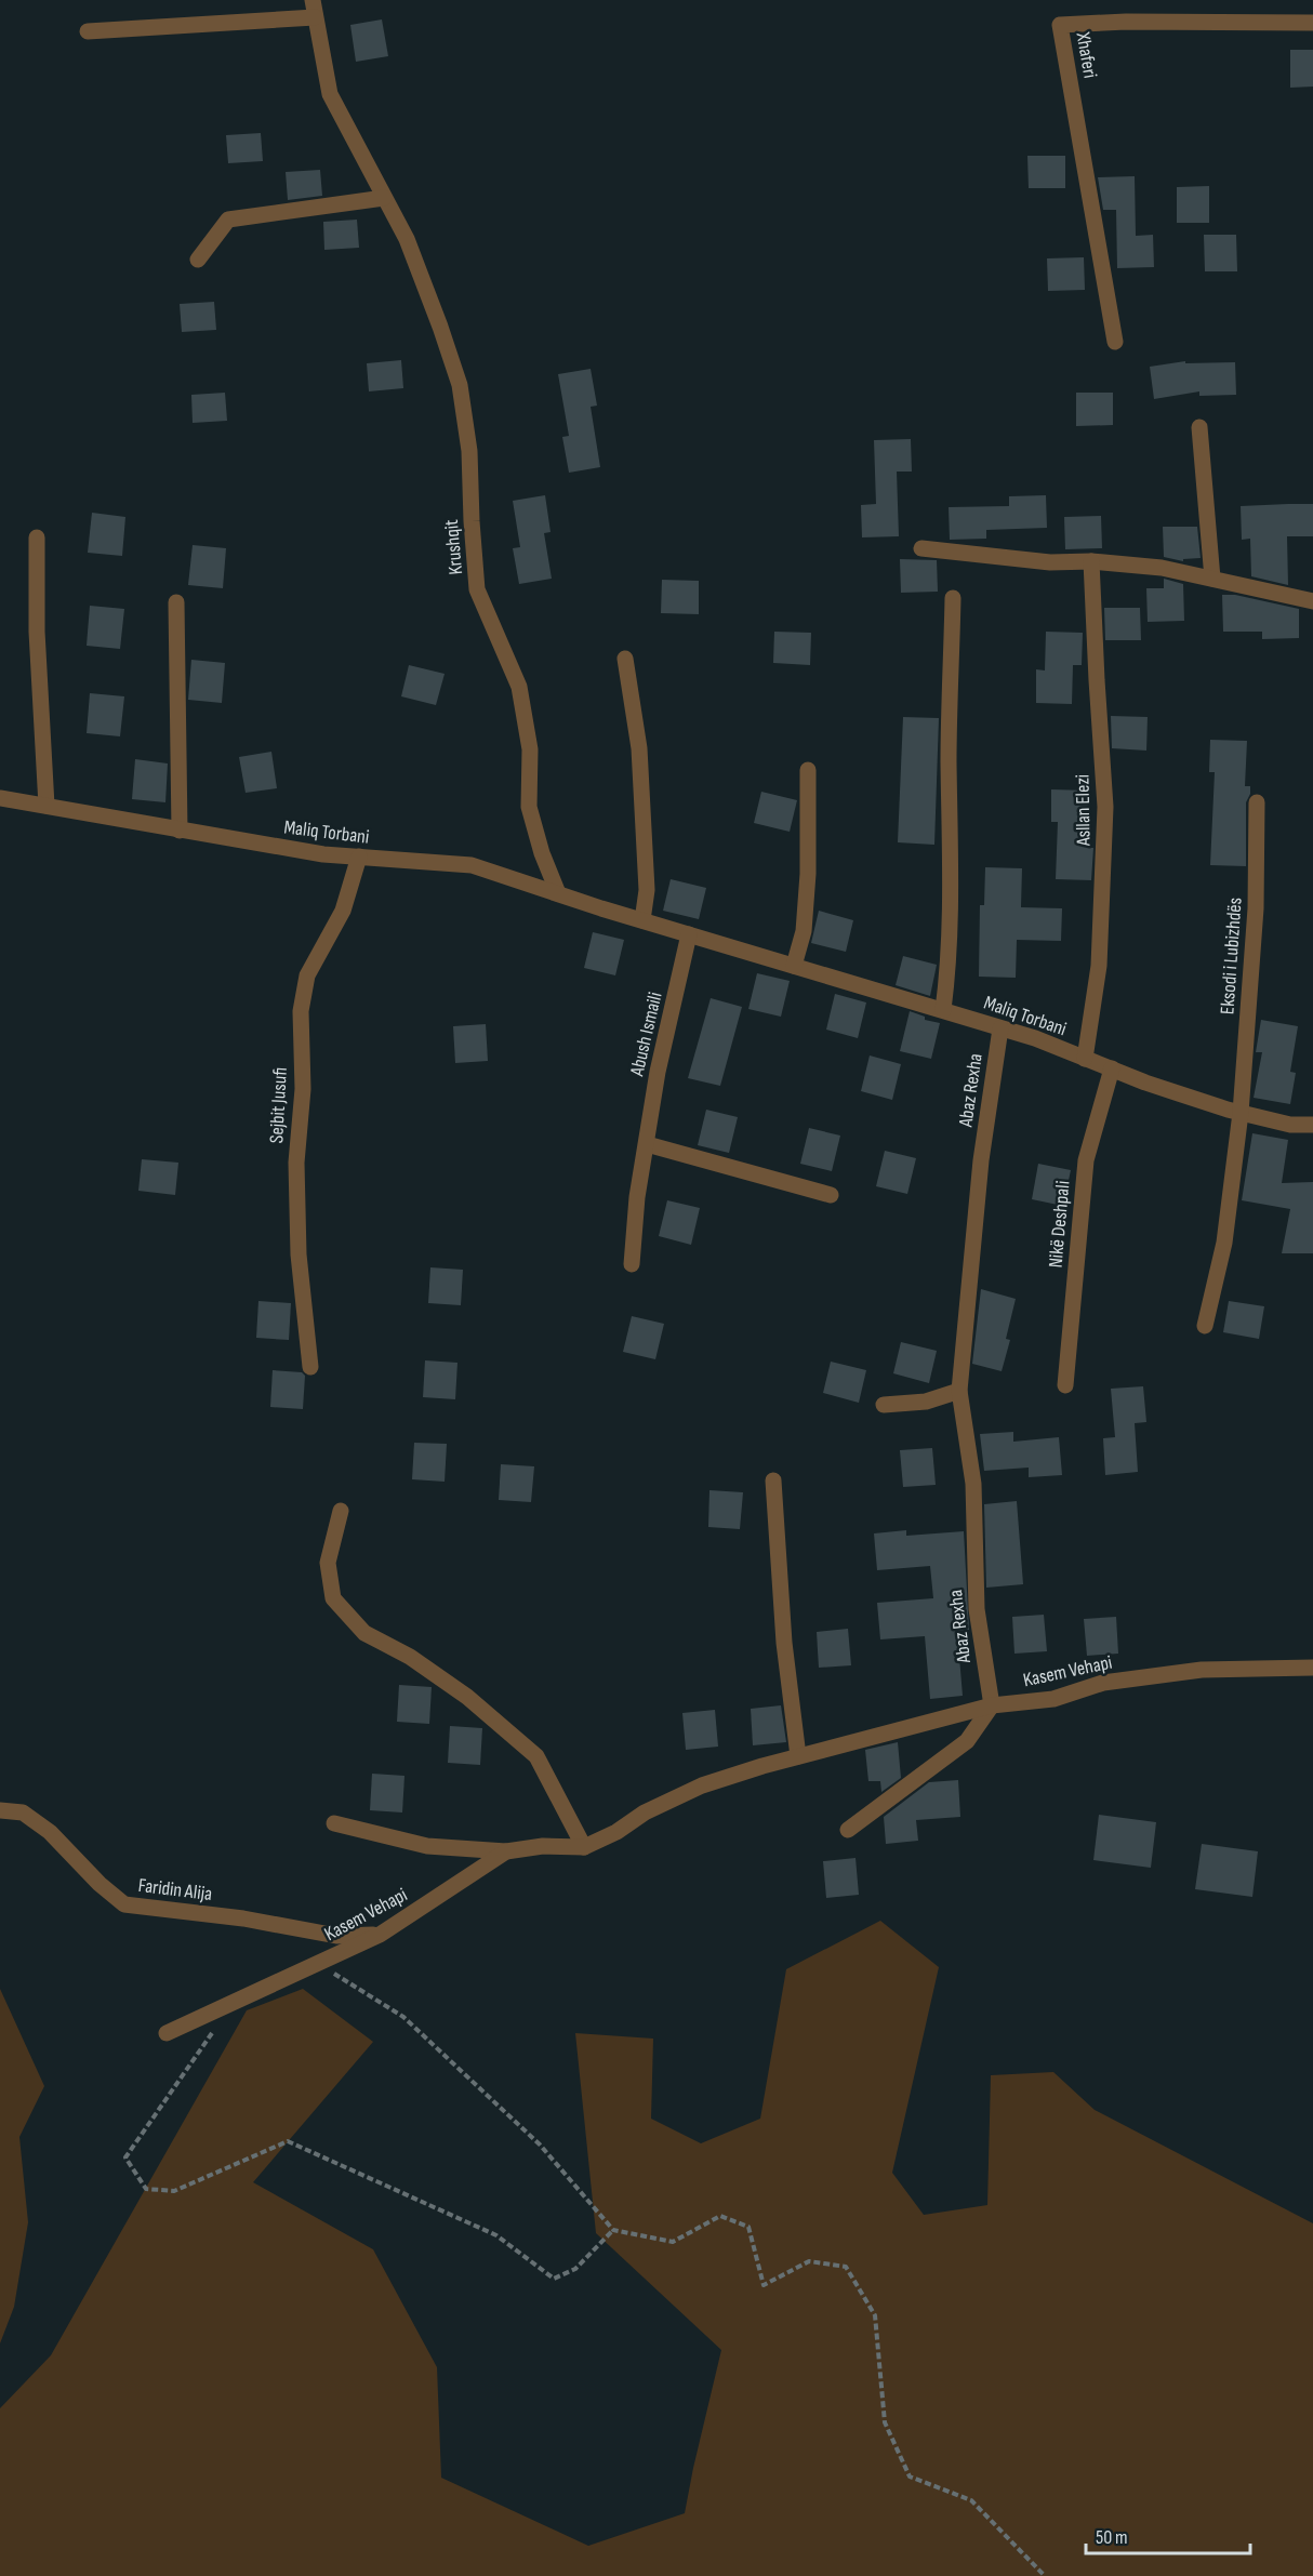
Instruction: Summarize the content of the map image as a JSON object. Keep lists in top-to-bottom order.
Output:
{
  "streets": {
    "street": [
      "Xhaferi",
      "Krushqit",
      "Asllan Elezi",
      "Maliq Torbani",
      "Eksodi i Lubizhdës",
      "Abush Ismaili",
      "Abaz Rexha",
      "Sejbit Jusufi",
      "Nikë Deshpali",
      "Kasem Vehapi",
      "Faridin Alija"
    ]
  },
  "crossings": [
    ["Krushqit", "Maliq Torbani"],
    ["Asllan Elezi", "Maliq Torbani"],
    ["Maliq Torbani", "Eksodi i Lubizhdës"],
    ["Maliq Torbani", "Abush Ismaili"],
    ["Maliq Torbani", "Abaz Rexha"],
    ["Maliq Torbani", "Sejbit Jusufi"],
    ["Maliq Torbani", "Nikë Deshpali"],
    ["Abaz Rexha", "Kasem Vehapi"],
    ["Kasem Vehapi", "Faridin Alija"]
  ],
  "scale_bar": "50 m"
}
